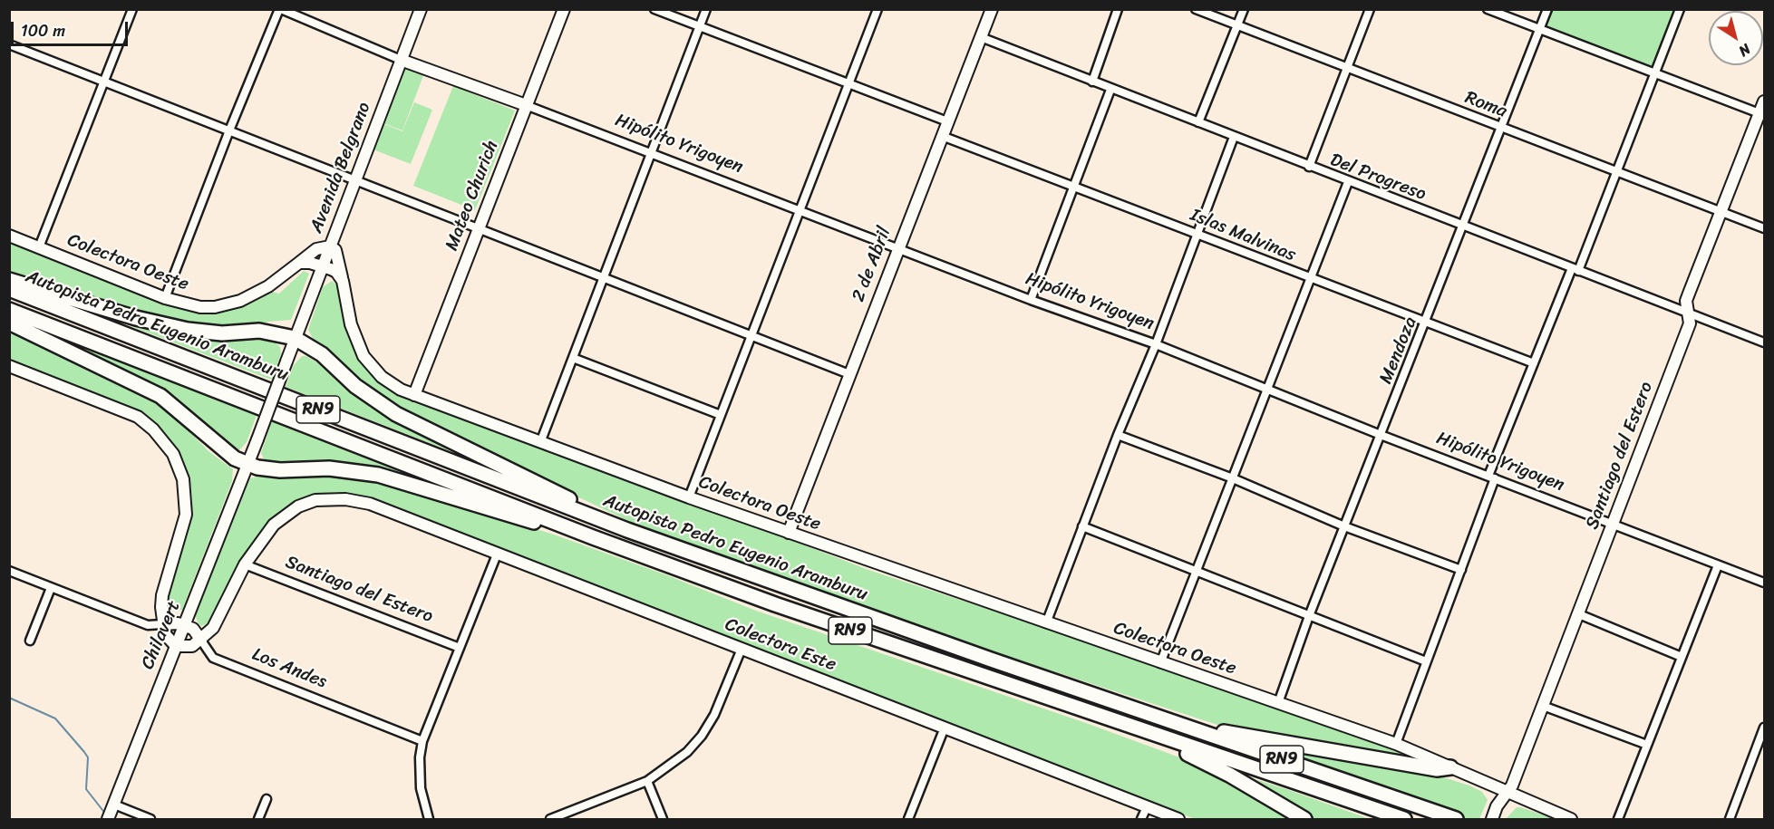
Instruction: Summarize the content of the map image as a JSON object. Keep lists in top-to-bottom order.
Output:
{
  "streets": {
    "highway": ["Autopista Pedro Eugenio Aramburu", "RN9"],
    "street": [
      "Roma",
      "Hipólito Yrigoyen",
      "Avenida Belgrano",
      "Del Progreso",
      "Mateo Churich",
      "Islas Malvinas",
      "Colectora Oeste",
      "2 de Abril",
      "Mendoza",
      "Santiago del Estero",
      "Chilavert",
      "Colectora Este",
      "Los Andes"
    ]
  },
  "crossings": [
    ["Roma", "Mendoza"],
    ["Roma", "Santiago del Estero"],
    ["Hipólito Yrigoyen", "Avenida Belgrano"],
    ["Hipólito Yrigoyen", "Mateo Churich"],
    ["Hipólito Yrigoyen", "2 de Abril"],
    ["Hipólito Yrigoyen", "Mendoza"],
    ["Hipólito Yrigoyen", "Santiago del Estero"],
    ["Avenida Belgrano", "Colectora Oeste"],
    ["Avenida Belgrano", "Chilavert"],
    ["Del Progreso", "2 de Abril"],
    ["Del Progreso", "Mendoza"],
    ["Del Progreso", "Santiago del Estero"],
    ["Mateo Churich", "Colectora Oeste"],
    ["Islas Malvinas", "2 de Abril"],
    ["Islas Malvinas", "Mendoza"],
    ["Colectora Oeste", "2 de Abril"],
    ["Colectora Oeste", "Mendoza"],
    ["Colectora Oeste", "Santiago del Estero"],
    ["Santiago del Estero", "Colectora Este"],
    ["Colectora Este", "Los Andes"]
  ],
  "scale_bar": "100 m",
  "north": "bottom right"
}
